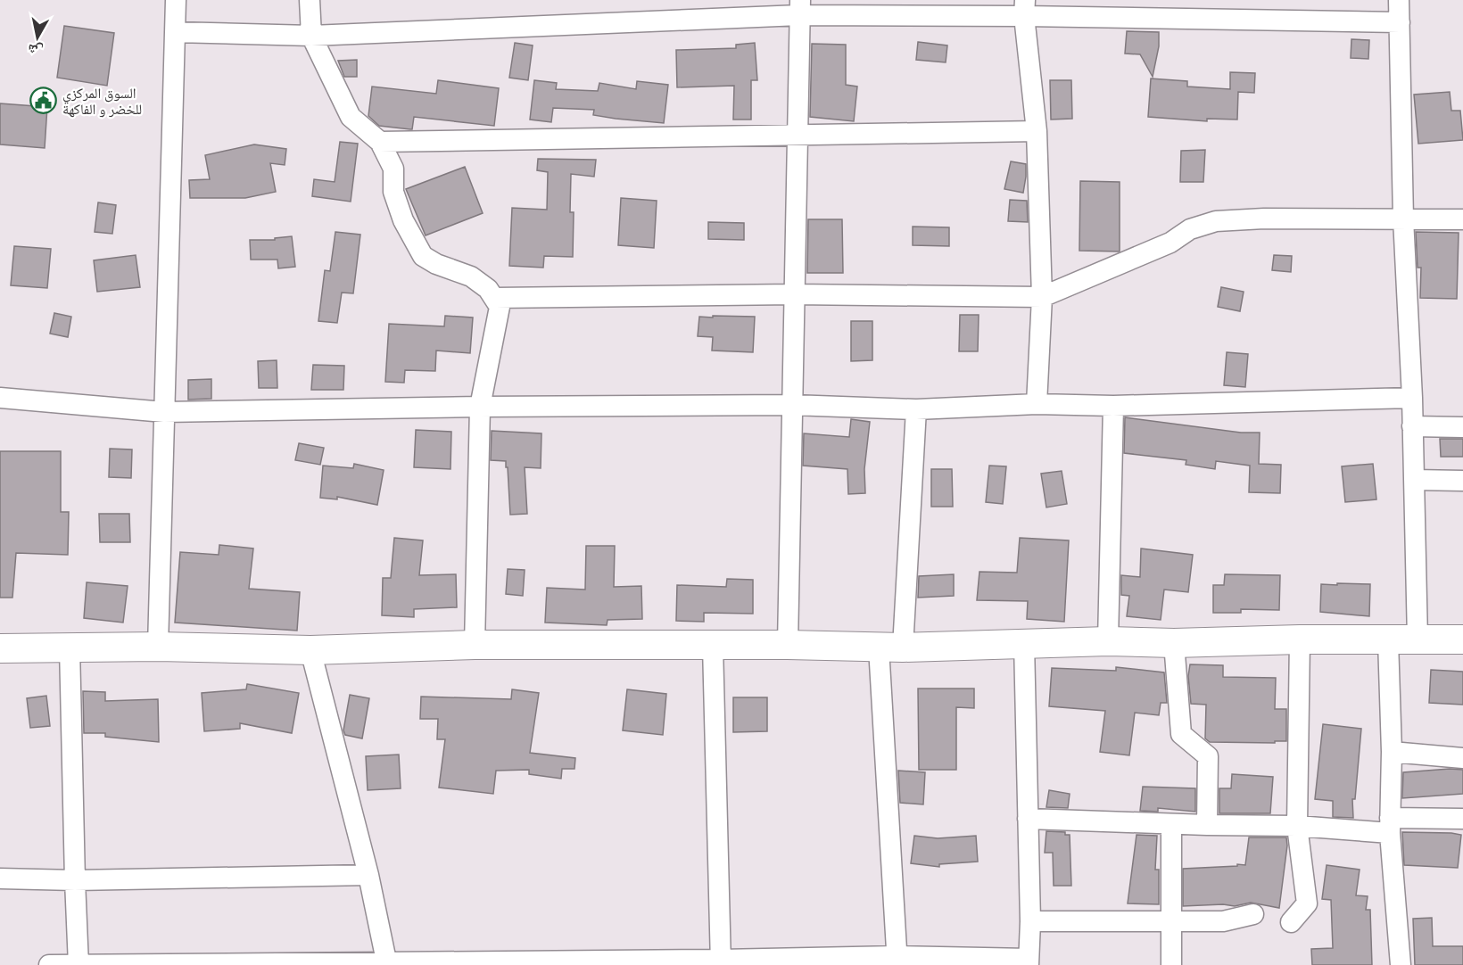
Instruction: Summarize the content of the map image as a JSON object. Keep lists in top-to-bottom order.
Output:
{
  "places": {
    "public building": ["السوق المركزي للخضر و الفاكهة"]
  },
  "north": "bottom"
}
